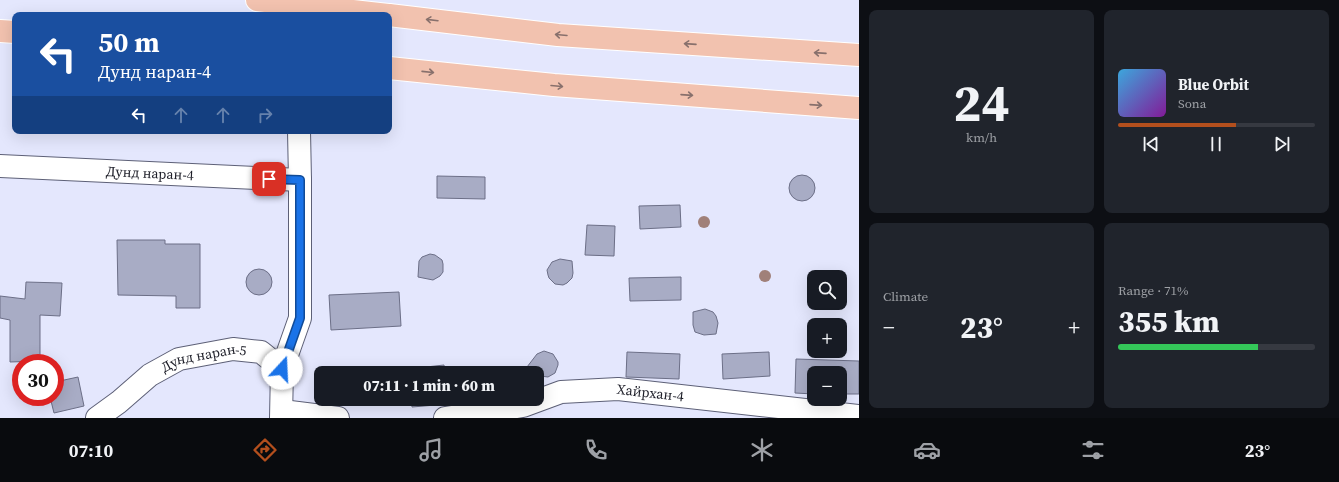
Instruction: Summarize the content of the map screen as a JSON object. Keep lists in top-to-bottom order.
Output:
{
  "streets": {
    "street": ["Дунд наран-4", "Дунд наран-5", "Хайрхан-4"]
  },
  "page": {
    "tile": [
      ["24", "km/h"],
      "Climate",
      ["Range · 71%", "355 km"]
    ],
    "turn": ["50 m", "Дунд наран-4"],
    "song": ["Blue Orbit", "Sona"],
    "map_buttons": ["+", "−"],
    "heat": ["−", "23°", "+"],
    "limit": "30",
    "trip": "07:11 · 1 min · 60 m",
    "tabs": ["07:10", "23°"]
  }
}
